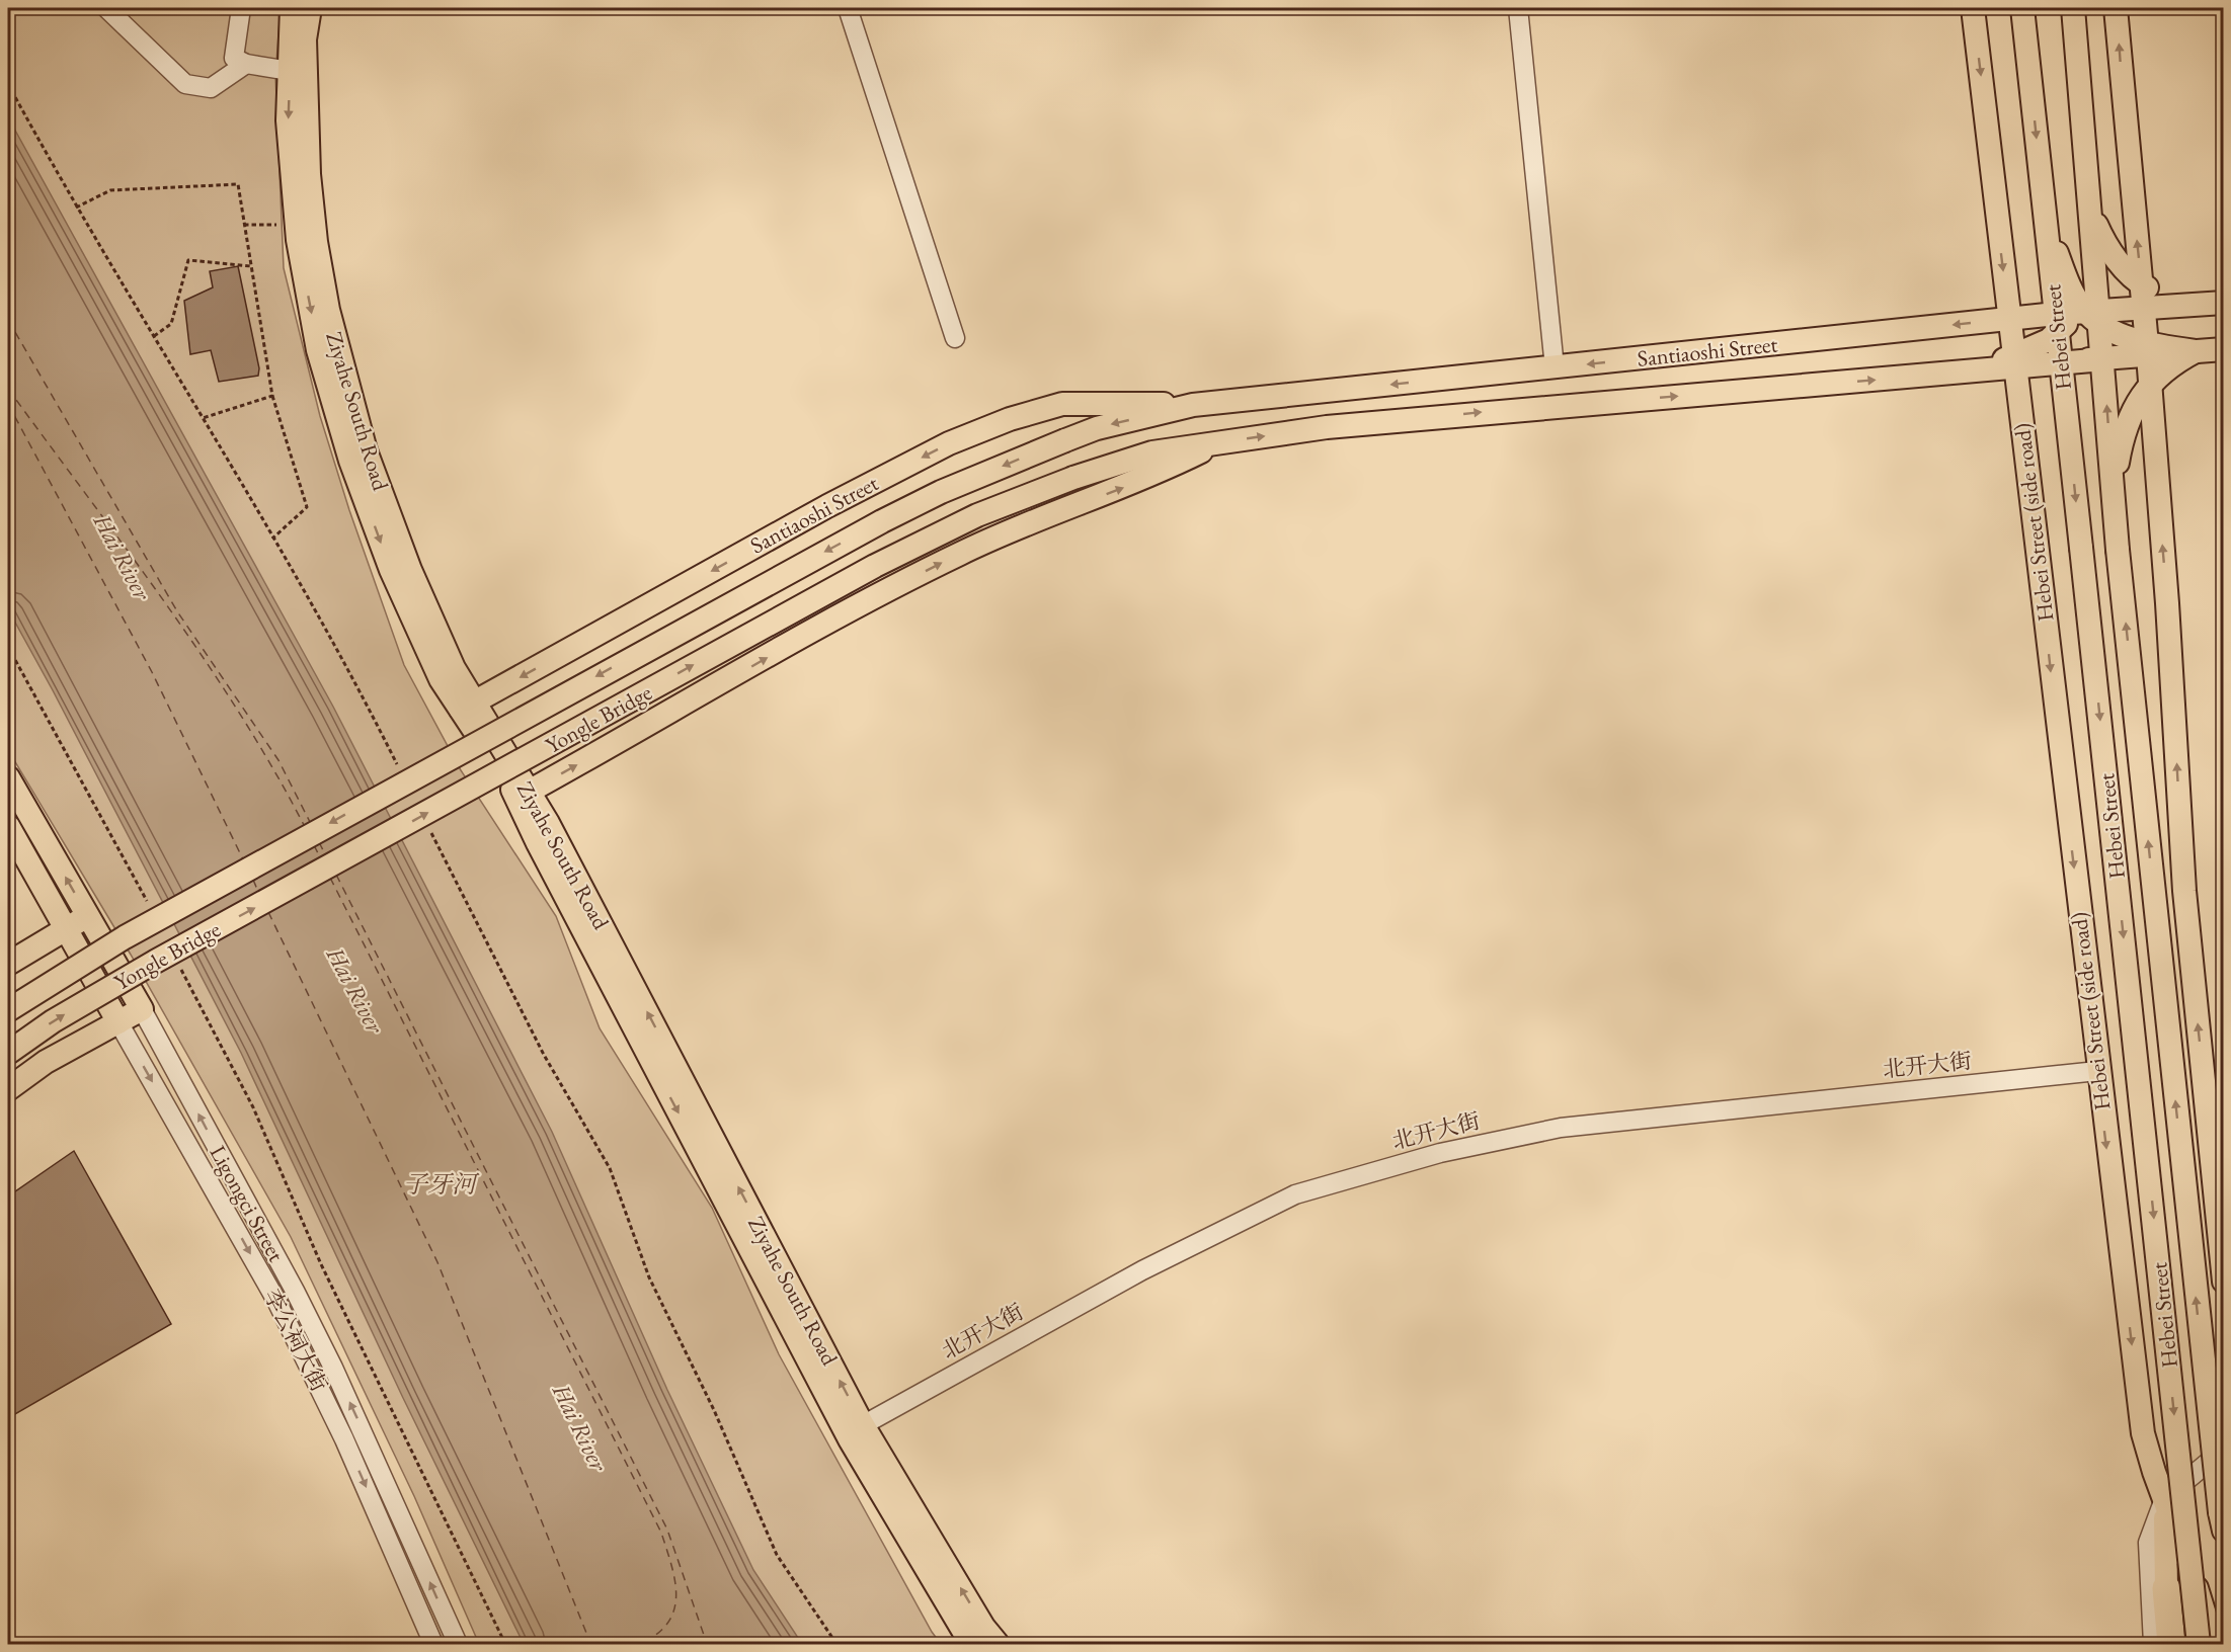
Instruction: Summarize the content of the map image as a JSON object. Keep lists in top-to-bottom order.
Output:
{
  "streets": {
    "main road": [
      "Hebei Street",
      "Santiaoshi Street",
      "Ziyahe South Road",
      "Hebei Street (side road)",
      "Yongle Bridge",
      "Ligongci Street",
      "李公祠大街"
    ],
    "street": ["北开大街"]
  },
  "crossings": [
    ["Hebei Street", "Santiaoshi Street"],
    ["Hebei Street", "Hebei Street (side road)"],
    ["Santiaoshi Street", "Ziyahe South Road"],
    ["Santiaoshi Street", "Hebei Street (side road)"],
    ["Santiaoshi Street", "Yongle Bridge"],
    ["Ziyahe South Road", "北开大街"],
    ["Hebei Street (side road)", "北开大街"]
  ],
  "one_way": ["Ligongci Street", "李公祠大街"],
  "water": ["Hai River", "子牙河"]
}
